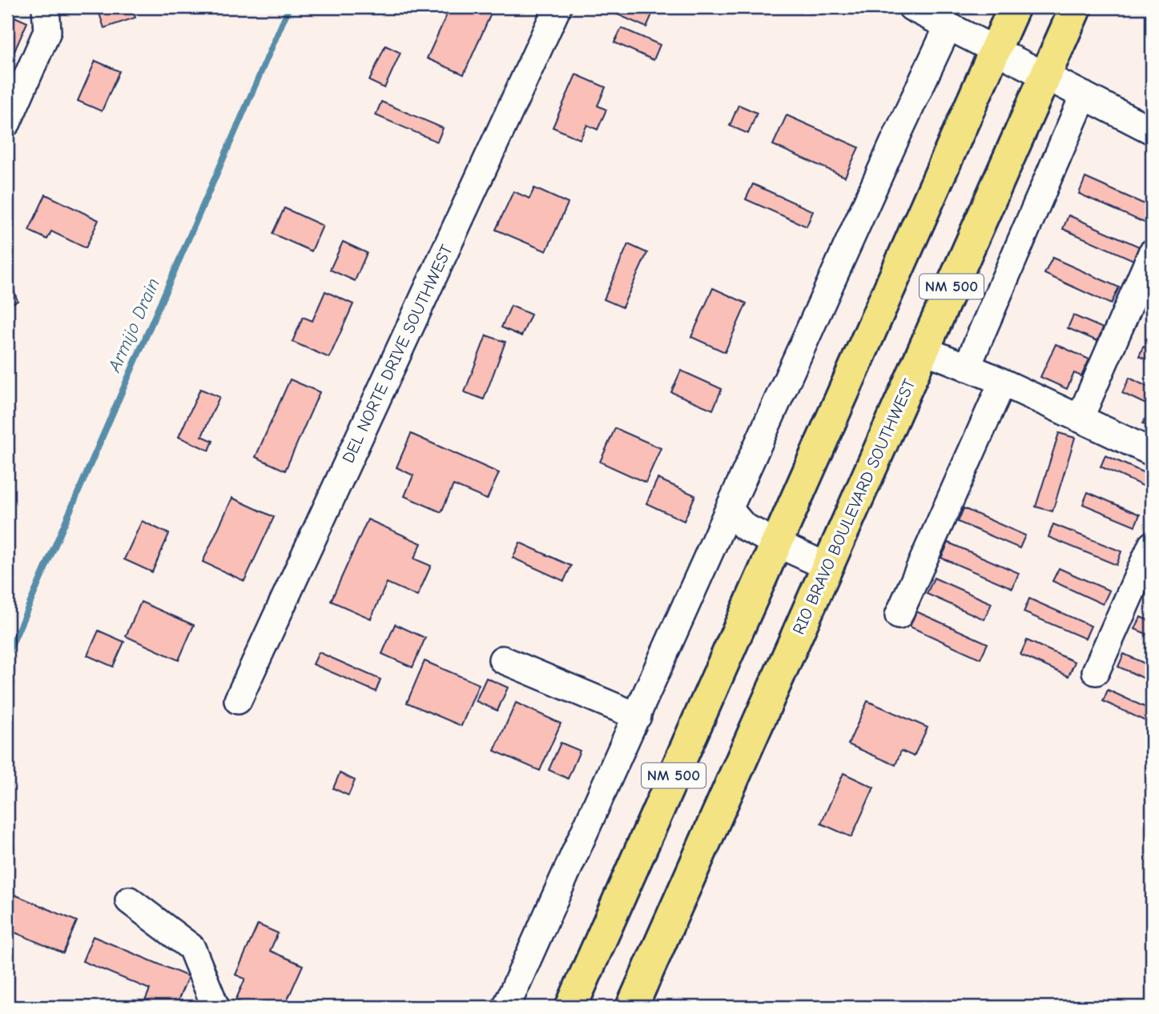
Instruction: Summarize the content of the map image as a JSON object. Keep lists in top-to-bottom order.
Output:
{
  "streets": {
    "main road": ["NM 500", "RIO BRAVO BOULEVARD SOUTHWEST"],
    "street": ["DEL NORTE DRIVE SOUTHWEST"]
  },
  "water": ["Armijo Drain"]
}
